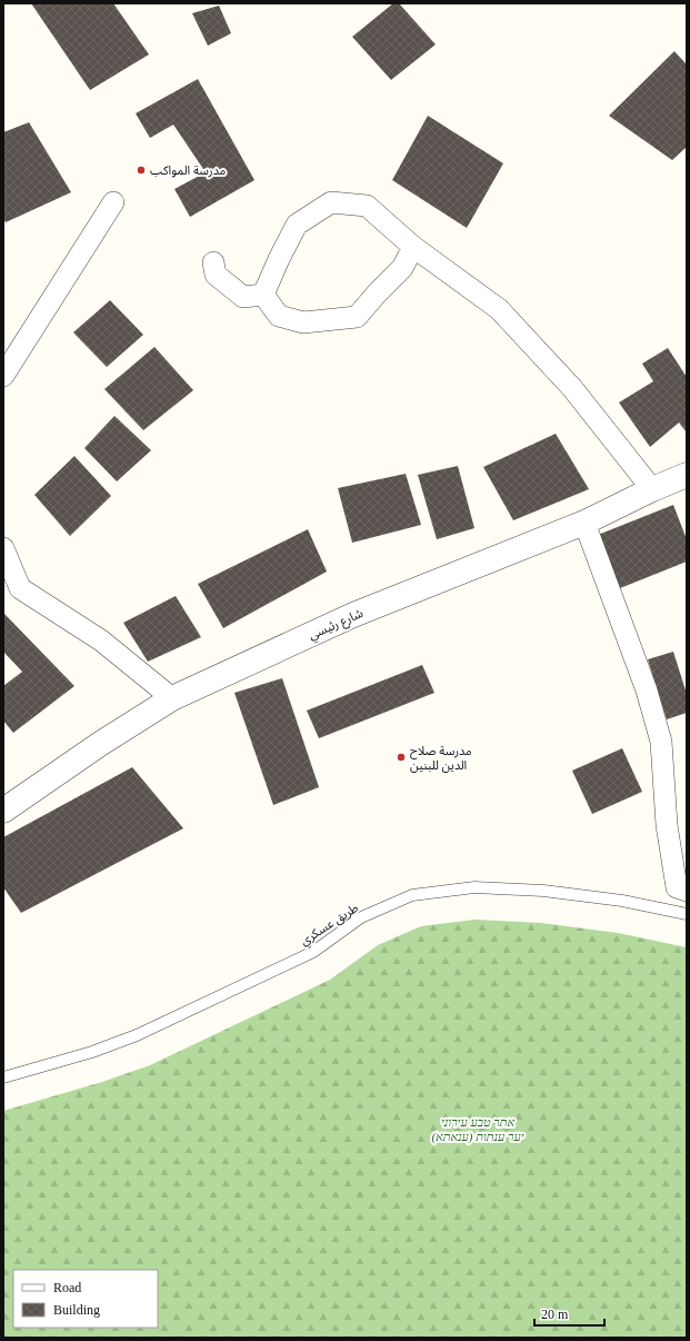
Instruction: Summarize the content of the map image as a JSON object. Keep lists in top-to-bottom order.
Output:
{
  "streets": {
    "street": ["شارع رئيسي"],
    "lane": ["طريق عسكري"]
  },
  "parks": ["אתר טבע עירוני יער ענתות (ענאתא)"],
  "places": ["مدرسة المواكب", "مدرسة صلاح الدين للبنين"],
  "legend": ["Road", "Building"],
  "scale_bar": "20 m"
}
